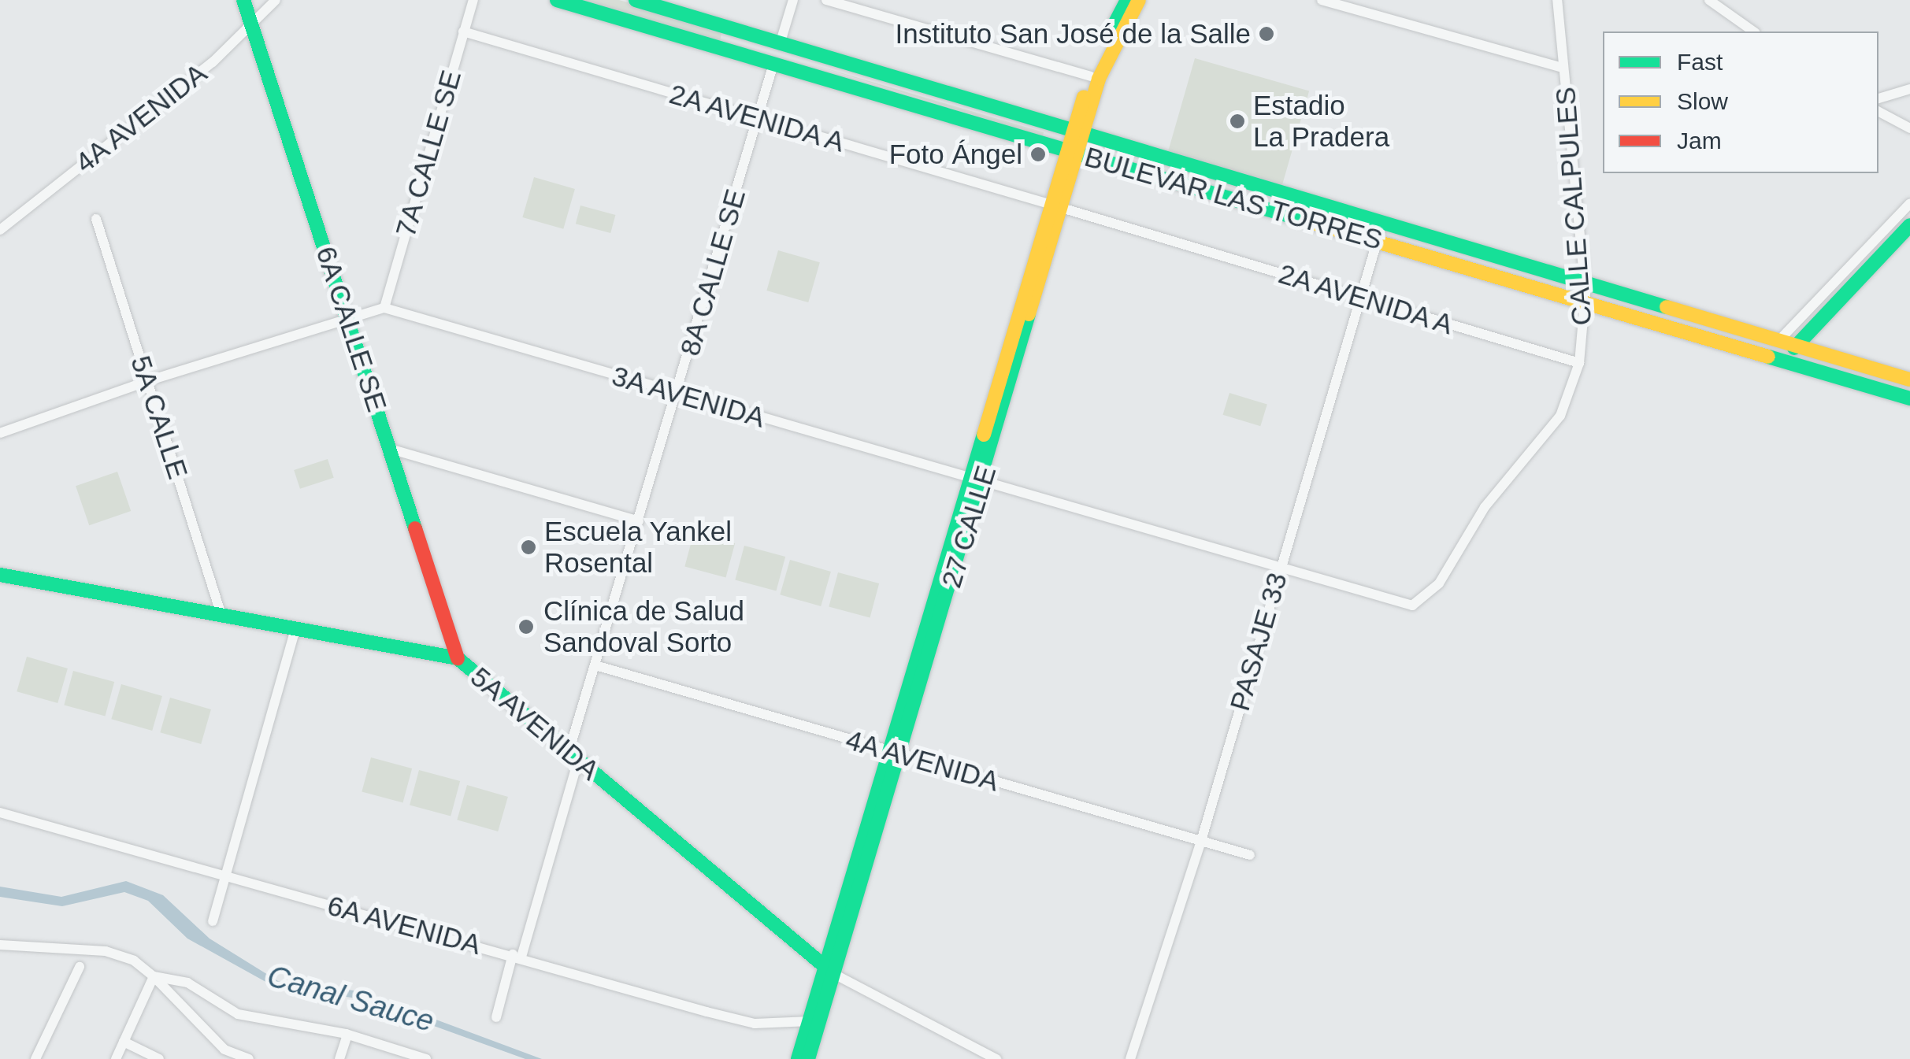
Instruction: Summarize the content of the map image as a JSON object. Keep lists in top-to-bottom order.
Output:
{
  "streets": {
    "street": [
      "4A AVENIDA",
      "2A AVENIDA A",
      "7A CALLE SE",
      "BULEVAR LAS TORRES",
      "CALLE CALPULES",
      "8A CALLE SE",
      "6A CALLE SE",
      "3A AVENIDA",
      "5A CALLE",
      "27 CALLE",
      "PASAJE 33",
      "5A AVENIDA",
      "6A AVENIDA"
    ]
  },
  "crossings": [
    ["4A AVENIDA", "8A CALLE SE"],
    ["4A AVENIDA", "6A CALLE SE"],
    ["4A AVENIDA", "27 CALLE"],
    ["4A AVENIDA", "PASAJE 33"],
    ["2A AVENIDA A", "7A CALLE SE"],
    ["2A AVENIDA A", "CALLE CALPULES"],
    ["2A AVENIDA A", "8A CALLE SE"],
    ["2A AVENIDA A", "27 CALLE"],
    ["2A AVENIDA A", "PASAJE 33"],
    ["7A CALLE SE", "3A AVENIDA"],
    ["BULEVAR LAS TORRES", "CALLE CALPULES"],
    ["BULEVAR LAS TORRES", "8A CALLE SE"],
    ["BULEVAR LAS TORRES", "27 CALLE"],
    ["BULEVAR LAS TORRES", "PASAJE 33"],
    ["CALLE CALPULES", "3A AVENIDA"],
    ["8A CALLE SE", "3A AVENIDA"],
    ["8A CALLE SE", "5A AVENIDA"],
    ["8A CALLE SE", "6A AVENIDA"],
    ["6A CALLE SE", "5A AVENIDA"],
    ["3A AVENIDA", "27 CALLE"],
    ["3A AVENIDA", "PASAJE 33"],
    ["5A CALLE", "5A AVENIDA"],
    ["27 CALLE", "5A AVENIDA"],
    ["27 CALLE", "6A AVENIDA"]
  ],
  "water": ["Canal Sauce"],
  "places": [
    "Instituto San José de la Salle",
    "Estadio La Pradera",
    "Foto Ángel",
    "Escuela Yankel Rosental",
    "Clínica de Salud Sandoval Sorto"
  ],
  "legend": ["Fast", "Slow", "Jam"]
}
